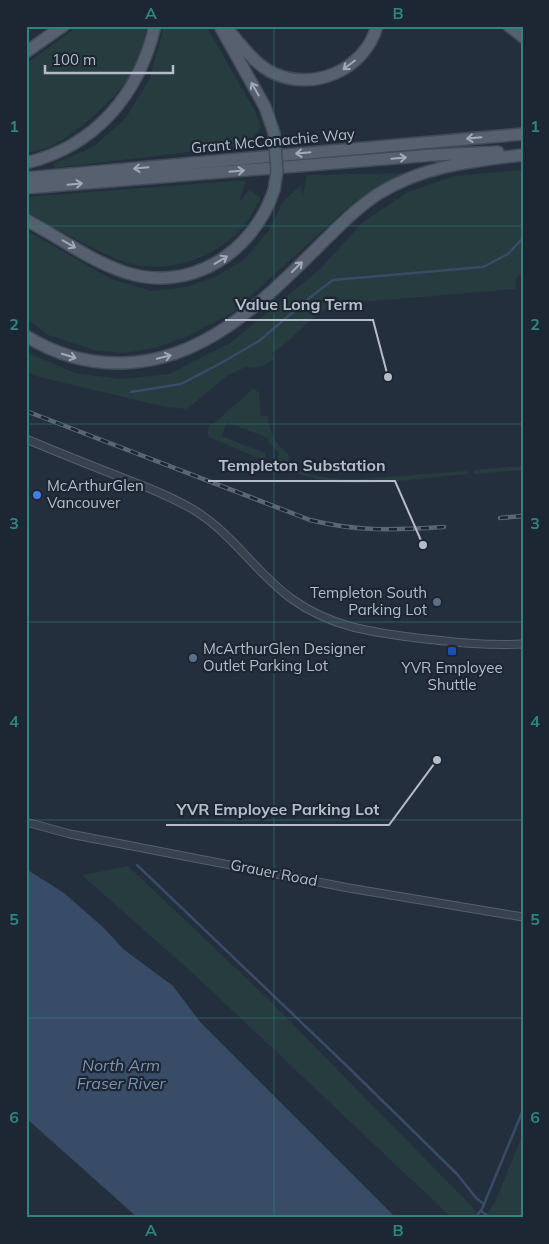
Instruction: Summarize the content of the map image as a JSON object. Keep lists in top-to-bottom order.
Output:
{
  "streets": {
    "main road": ["Grant McConachie Way"],
    "street": ["Grauer Road"]
  },
  "water": ["North Arm Fraser River"],
  "places": {
    "other": [
      "Value Long Term",
      "McArthurGlen Vancouver",
      "Templeton Substation",
      "Templeton South Parking Lot",
      "McArthurGlen Designer Outlet Parking Lot",
      "YVR Employee Parking Lot"
    ],
    "transit": ["YVR Employee Shuttle"]
  },
  "scale_bar": "100 m",
  "grid": {
    "columns": ["A", "B"],
    "rows": [
      "1",
      "2",
      "3",
      "4",
      "5",
      "6"
    ]
  }
}
